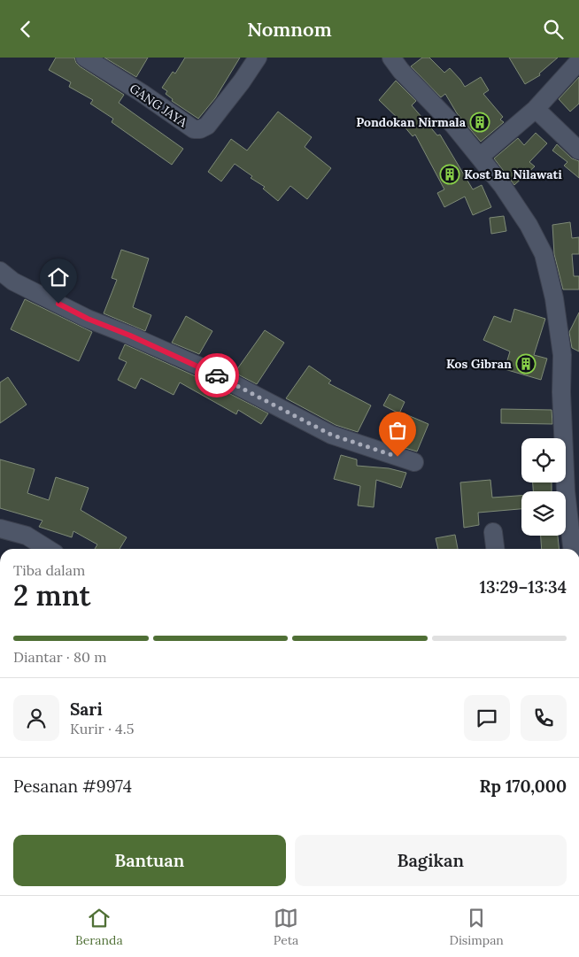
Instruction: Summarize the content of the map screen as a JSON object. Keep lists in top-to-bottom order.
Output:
{
  "streets": {
    "street": ["GANG JAYA"]
  },
  "places": {
    "building": ["Pondokan Nirmala", "Kost Bu Nilawati", "Kos Gibran"]
  },
  "page": {
    "header": "Nomnom",
    "heading": ["2 mnt", "Tiba dalam", "13:29–13:34"],
    "panel": [
      "Sari",
      "Kurir · 4.5",
      "Pesanan #9974",
      "Rp 170,000"
    ],
    "bar": "Diantar · 80 m",
    "buttons": ["Bantuan", "Bagikan"],
    "tabs": ["Beranda", "Peta", "Disimpan"]
  }
}
